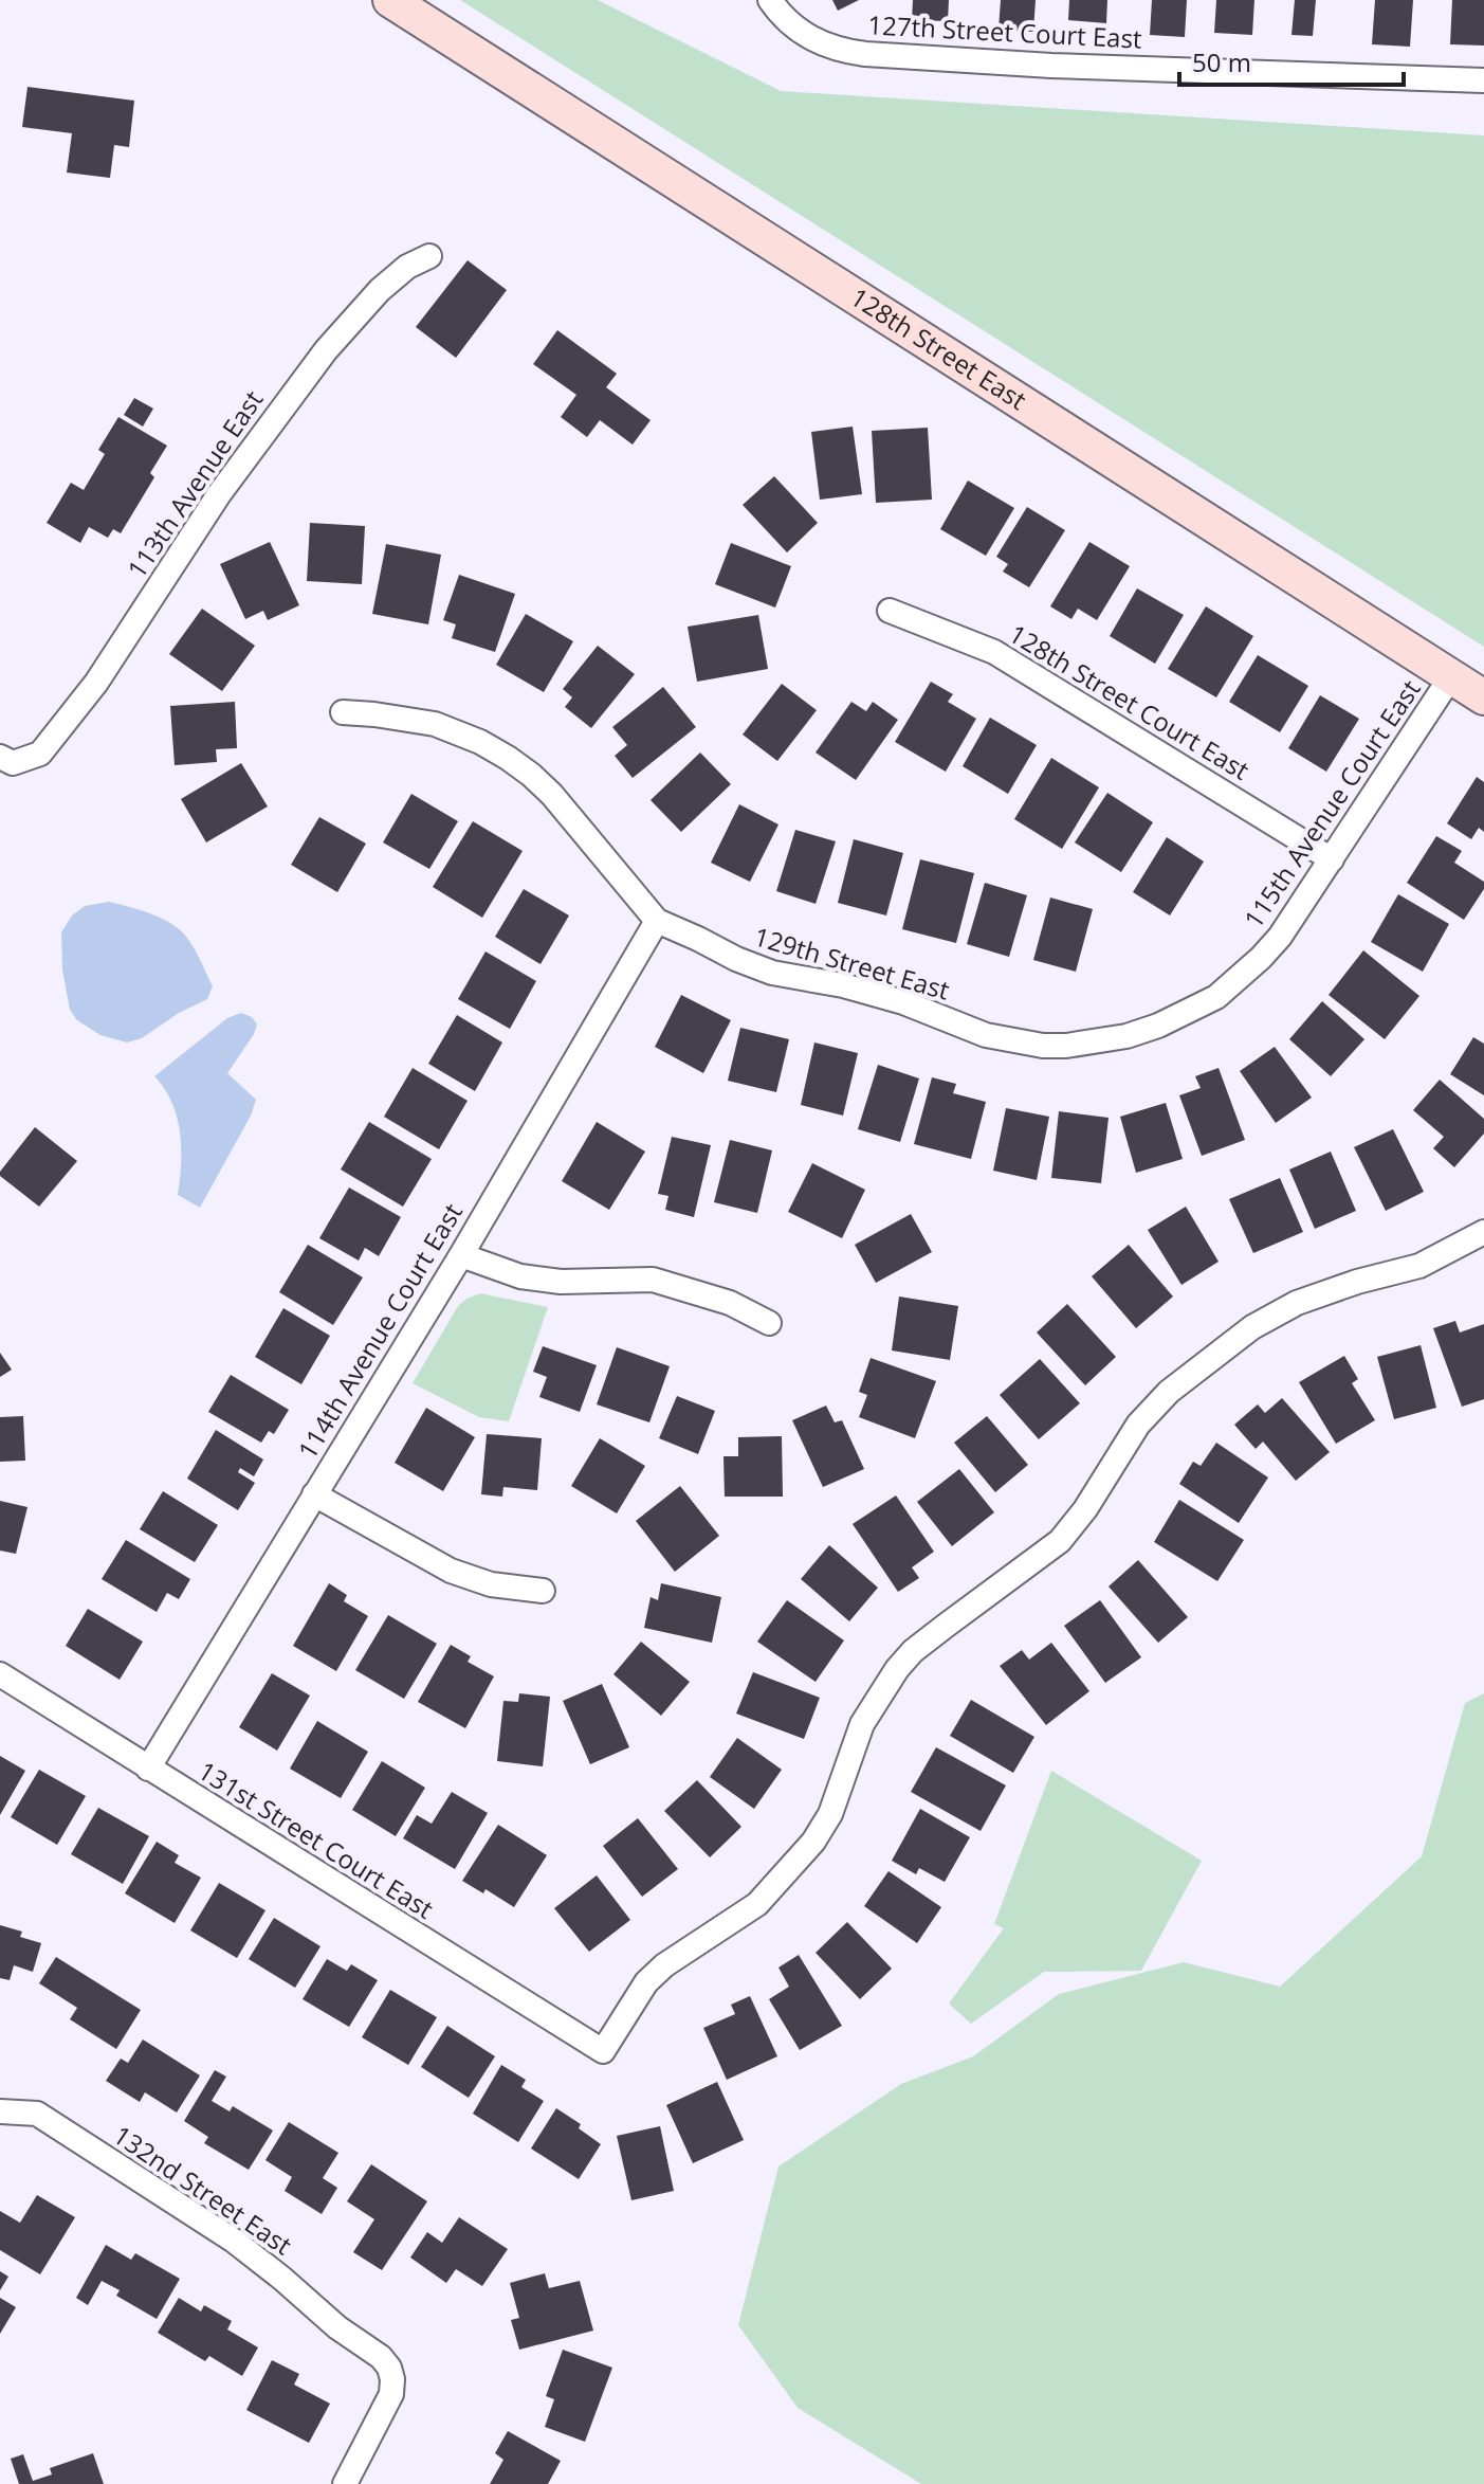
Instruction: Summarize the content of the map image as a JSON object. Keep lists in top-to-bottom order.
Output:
{
  "streets": {
    "street": [
      "127th Street Court East",
      "128th Street East",
      "113th Avenue East",
      "128th Street Court East",
      "115th Avenue Court East",
      "129th Street East",
      "114th Avenue Court East",
      "131st Street Court East",
      "132nd Street East"
    ]
  },
  "crossings": [
    ["128th Street East", "115th Avenue Court East"],
    ["128th Street Court East", "115th Avenue Court East"],
    ["115th Avenue Court East", "129th Street East"],
    ["129th Street East", "114th Avenue Court East"],
    ["114th Avenue Court East", "131st Street Court East"]
  ],
  "scale_bar": "50 m"
}
